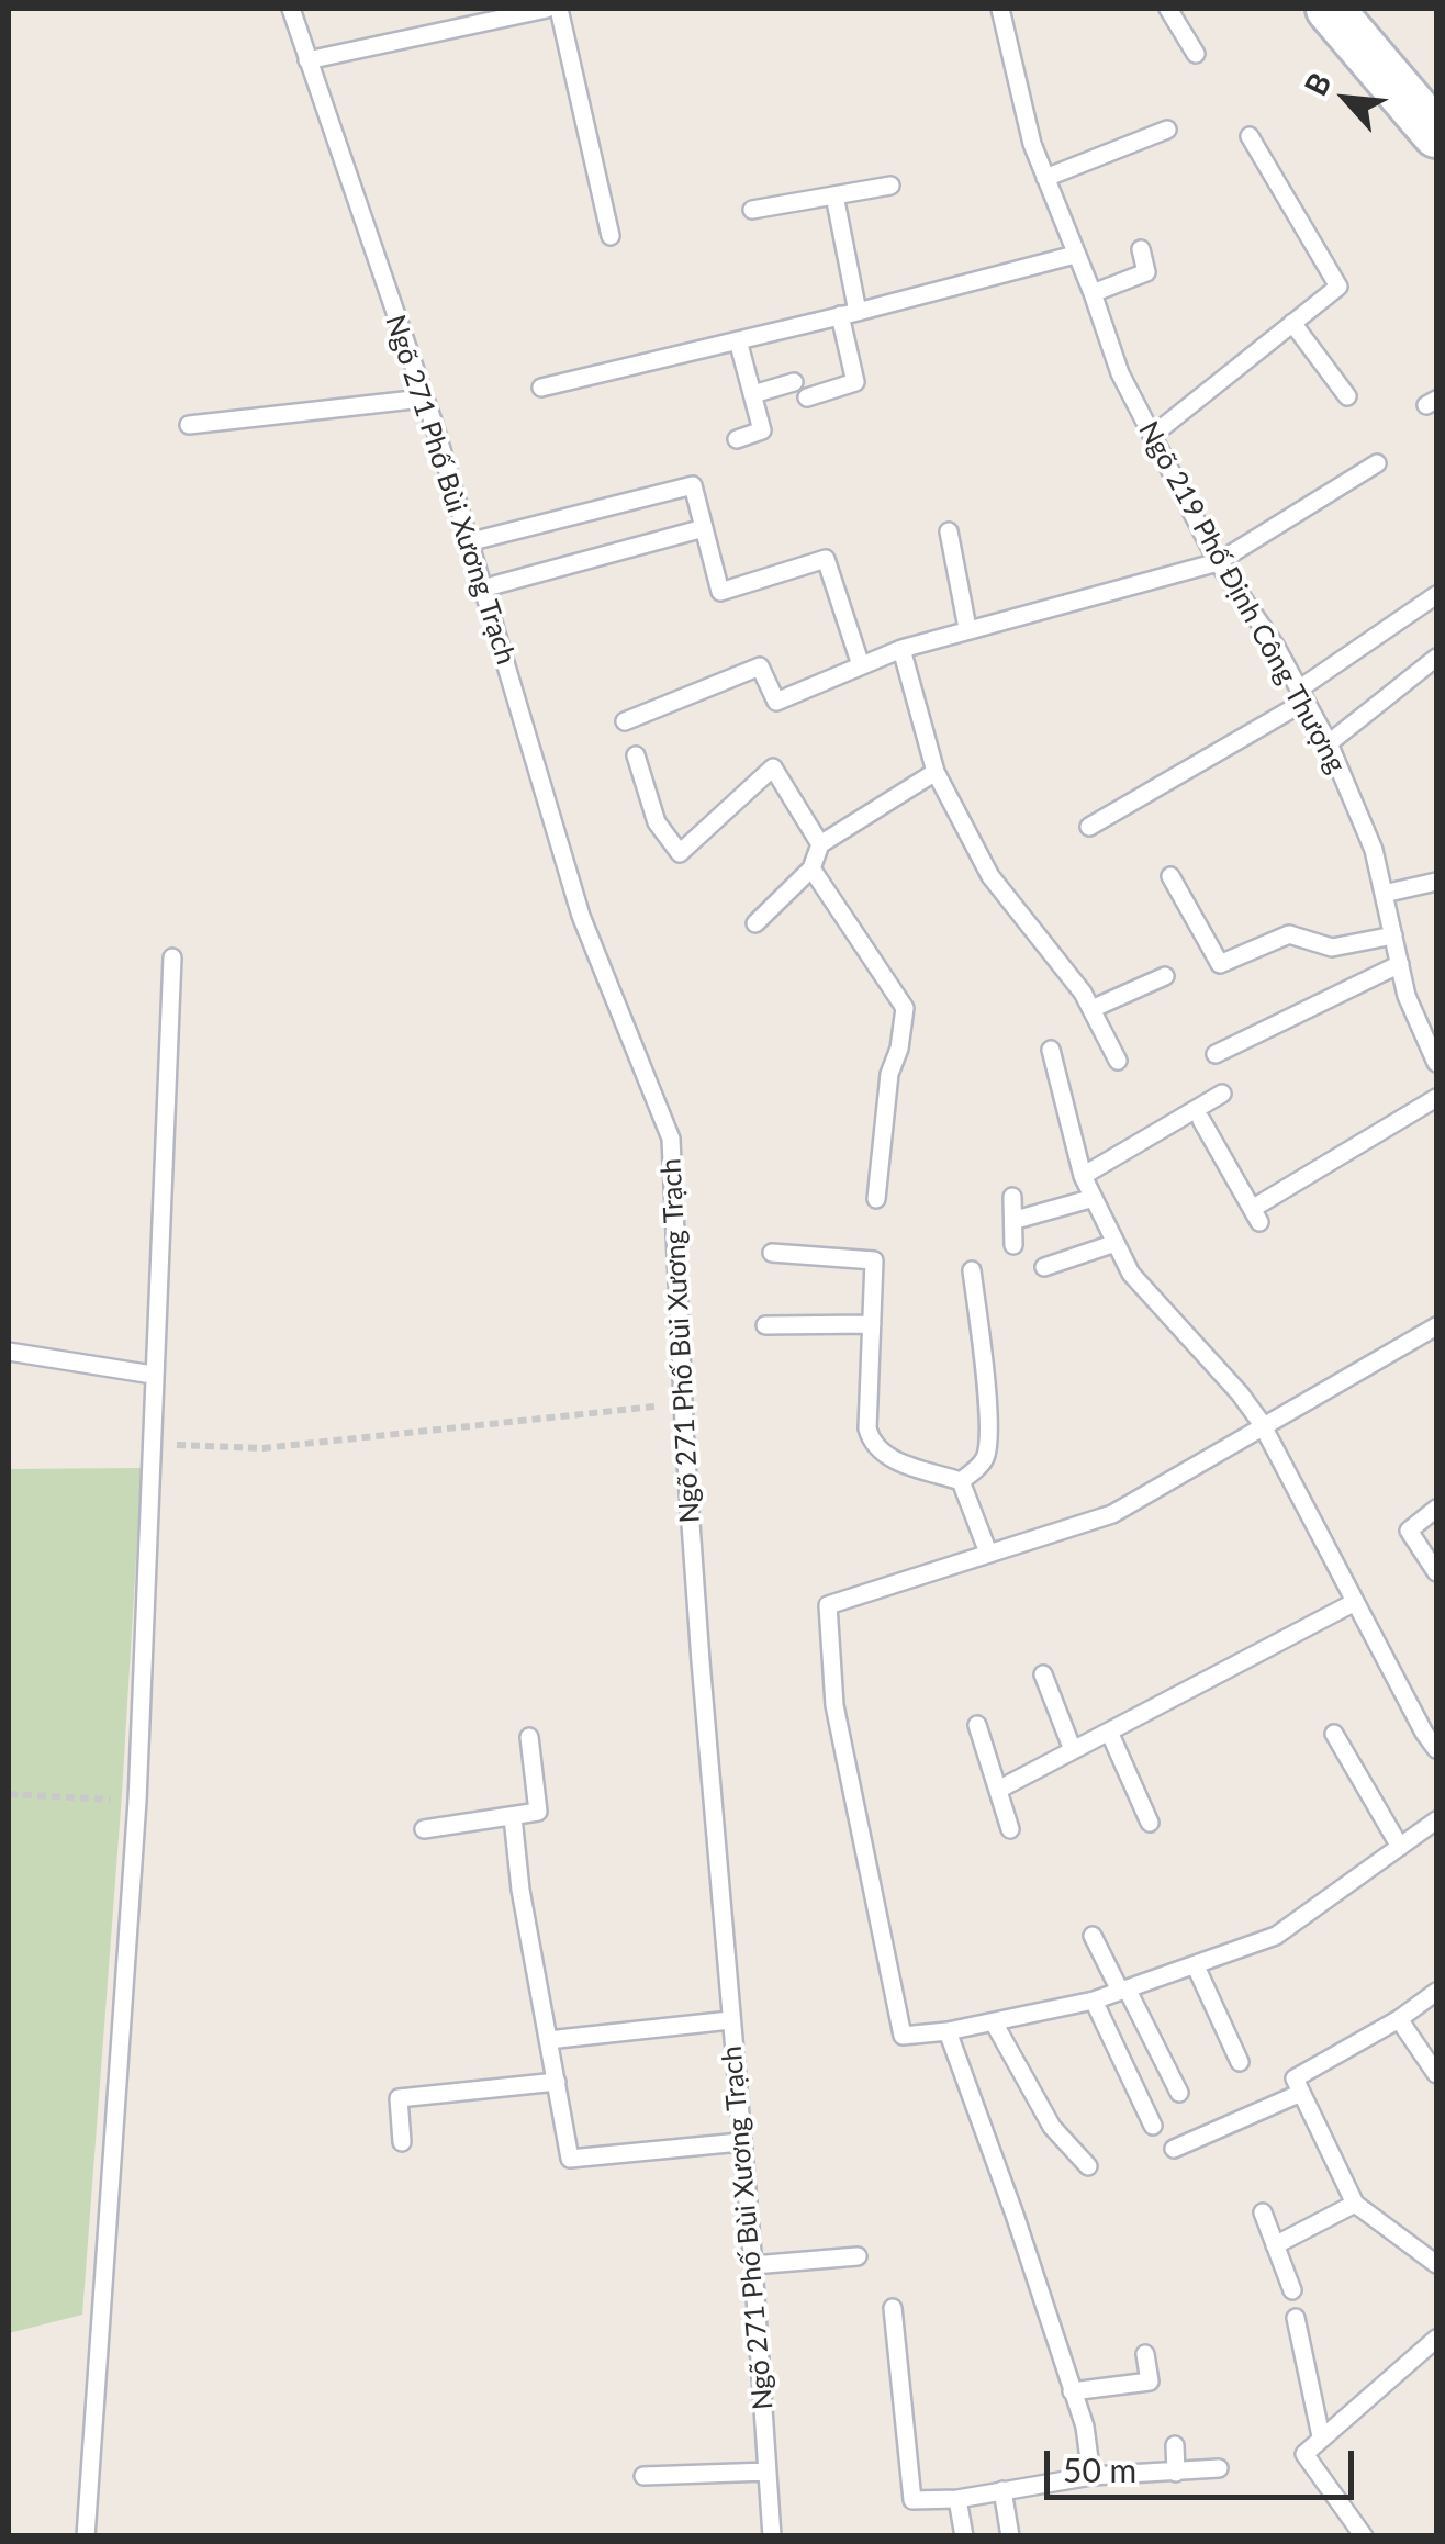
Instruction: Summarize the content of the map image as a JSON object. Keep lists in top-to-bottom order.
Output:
{
  "streets": {
    "lane": ["Ngõ 271 Phố Bùi Xương Trạch", "Ngõ 219 Phố Định Công Thượng"]
  },
  "scale_bar": "50 m",
  "north": "top left"
}
